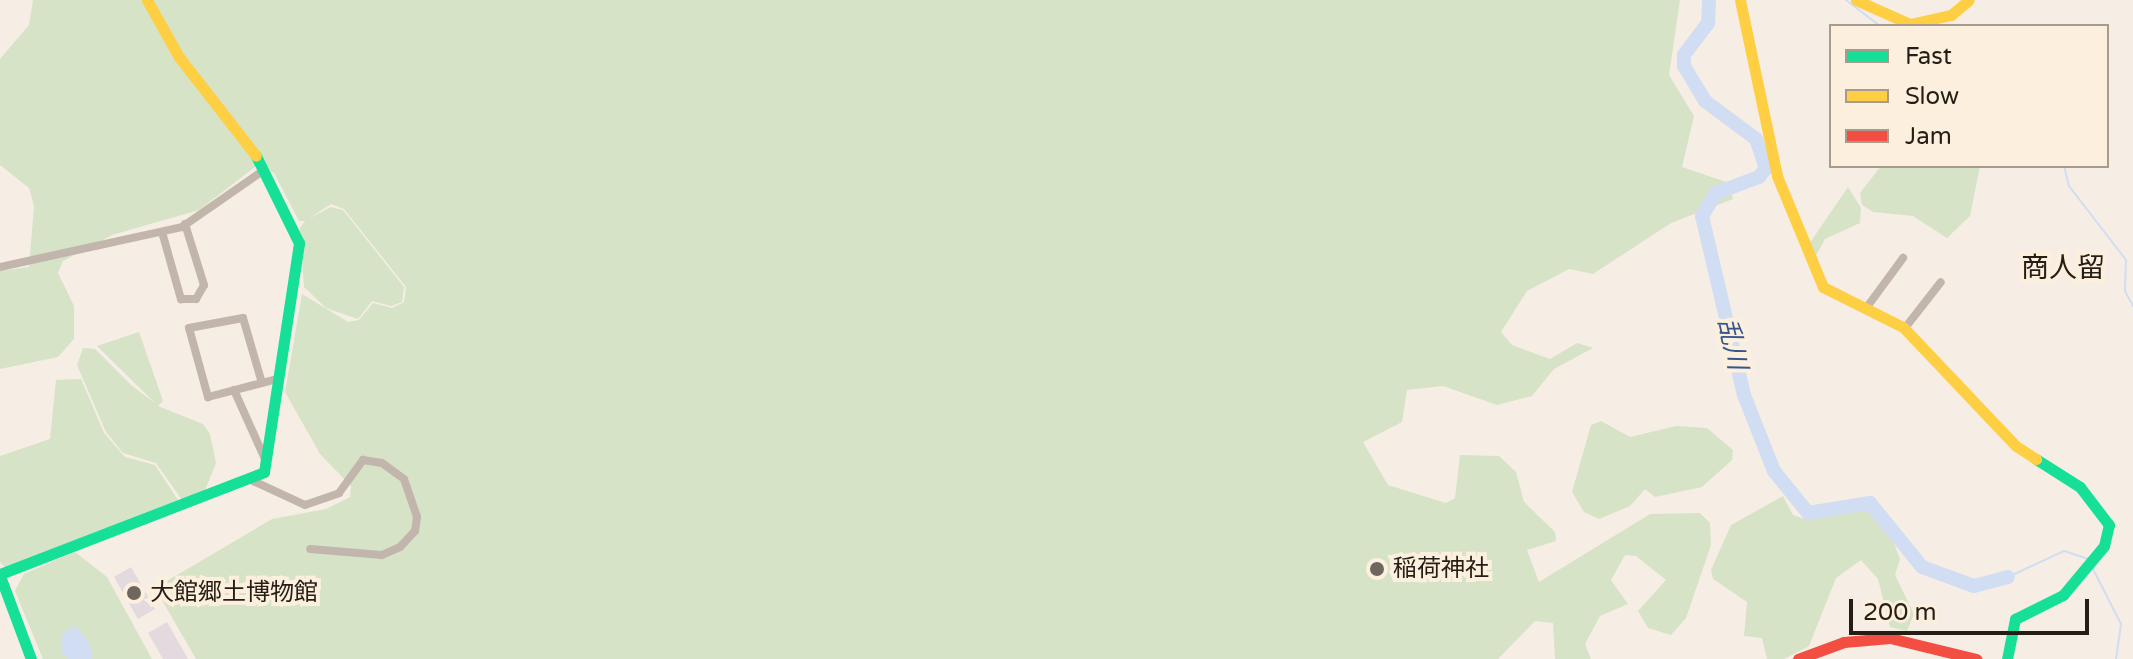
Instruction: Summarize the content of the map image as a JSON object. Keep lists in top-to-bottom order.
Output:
{
  "districts": ["商人留"],
  "water": ["乱川"],
  "places": ["稲荷神社", "大館郷土博物館"],
  "legend": ["Fast", "Slow", "Jam"],
  "scale_bar": "200 m"
}
